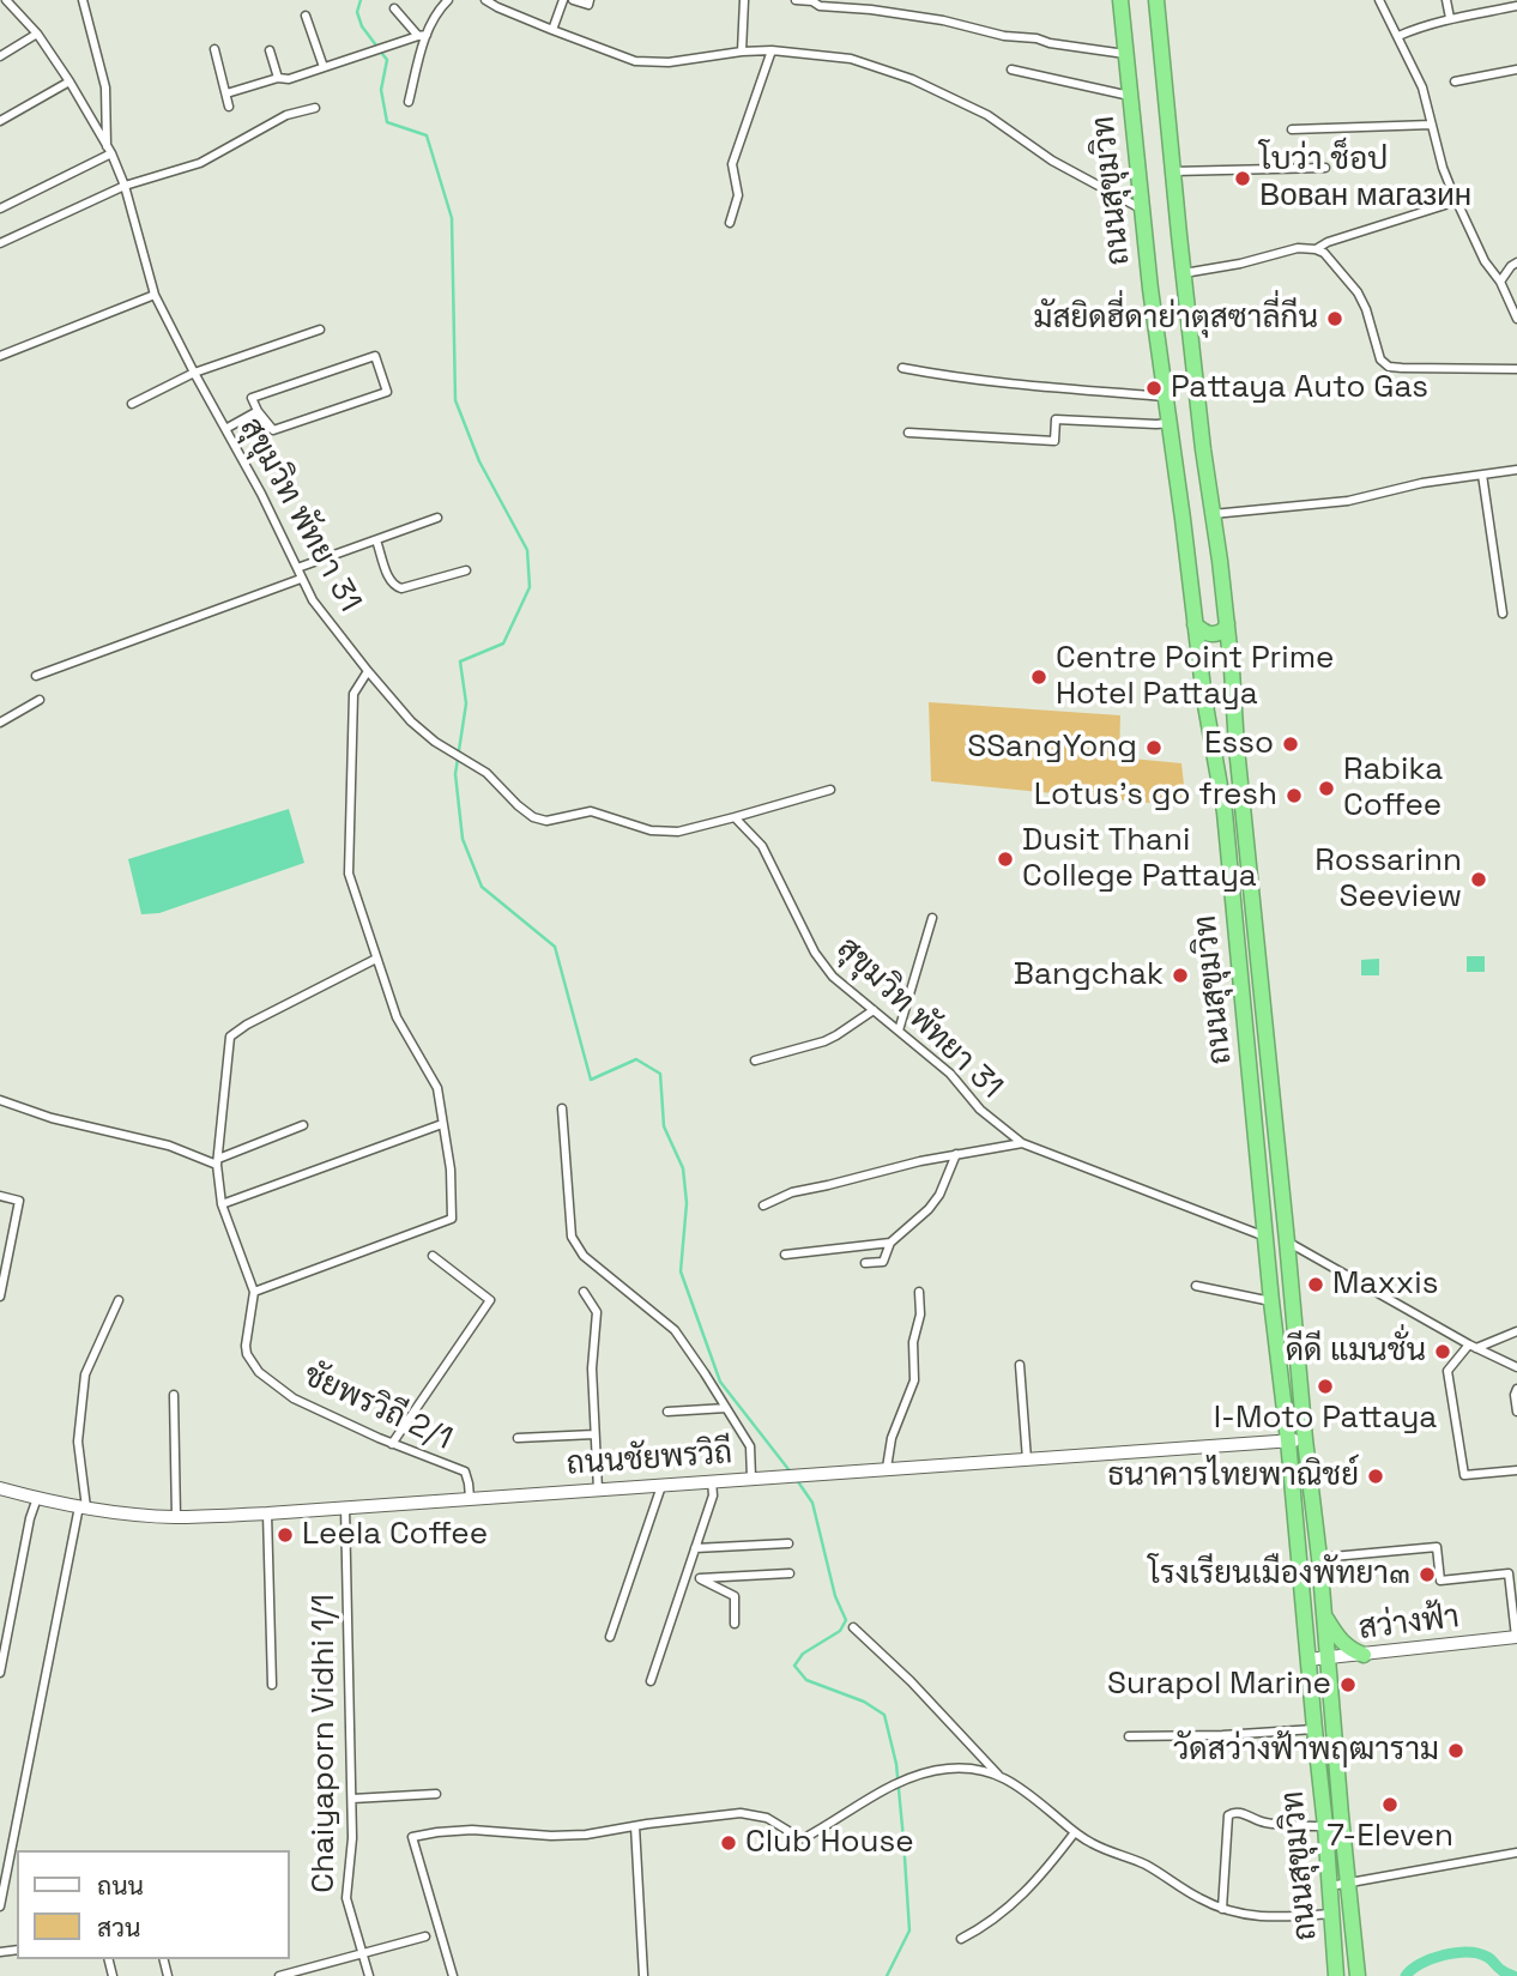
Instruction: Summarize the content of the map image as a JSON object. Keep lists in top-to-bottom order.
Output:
{
  "streets": {
    "highway": ["ถนนสุขุมวิท"],
    "main road": ["ถนนชัยพรวิถี", "สว่างฟ้า"],
    "street": ["สุขุมวิท พัทยา 31", "ชัยพรวิถี 2/1", "Chaiyaporn Vidhi 1/1"]
  },
  "crossings": [
    ["ถนนสุขุมวิท", "สุขุมวิท พัทยา 31"],
    ["ถนนสุขุมวิท", "ถนนชัยพรวิถี"],
    ["ถนนสุขุมวิท", "สว่างฟ้า"],
    ["ชัยพรวิถี 2/1", "ถนนชัยพรวิถี"],
    ["ถนนชัยพรวิถี", "Chaiyaporn Vidhi 1/1"]
  ],
  "places": [
    "โบว่า ช็อป Вован магазин",
    "มัสยิดฮี่ดาย่าตุสซาลี่กีน",
    "Pattaya Auto Gas",
    "Centre Point Prime Hotel Pattaya",
    "Esso",
    "SSangYong",
    "Rabika Coffee",
    "Lotus's go fresh",
    "Dusit Thani College Pattaya",
    "Rossarinn Seeview",
    "Bangchak",
    "Maxxis",
    "ดีดี แมนชั่น",
    "I-Moto Pattaya",
    "ธนาคารไทยพาณิชย์",
    "Leela Coffee",
    "โรงเรียนเมืองพัทยา๓",
    "Surapol Marine",
    "วัดสว่างฟ้าพฤฒาราม",
    "7-Eleven",
    "Club House"
  ],
  "legend": ["ถนน", "สวน"]
}
